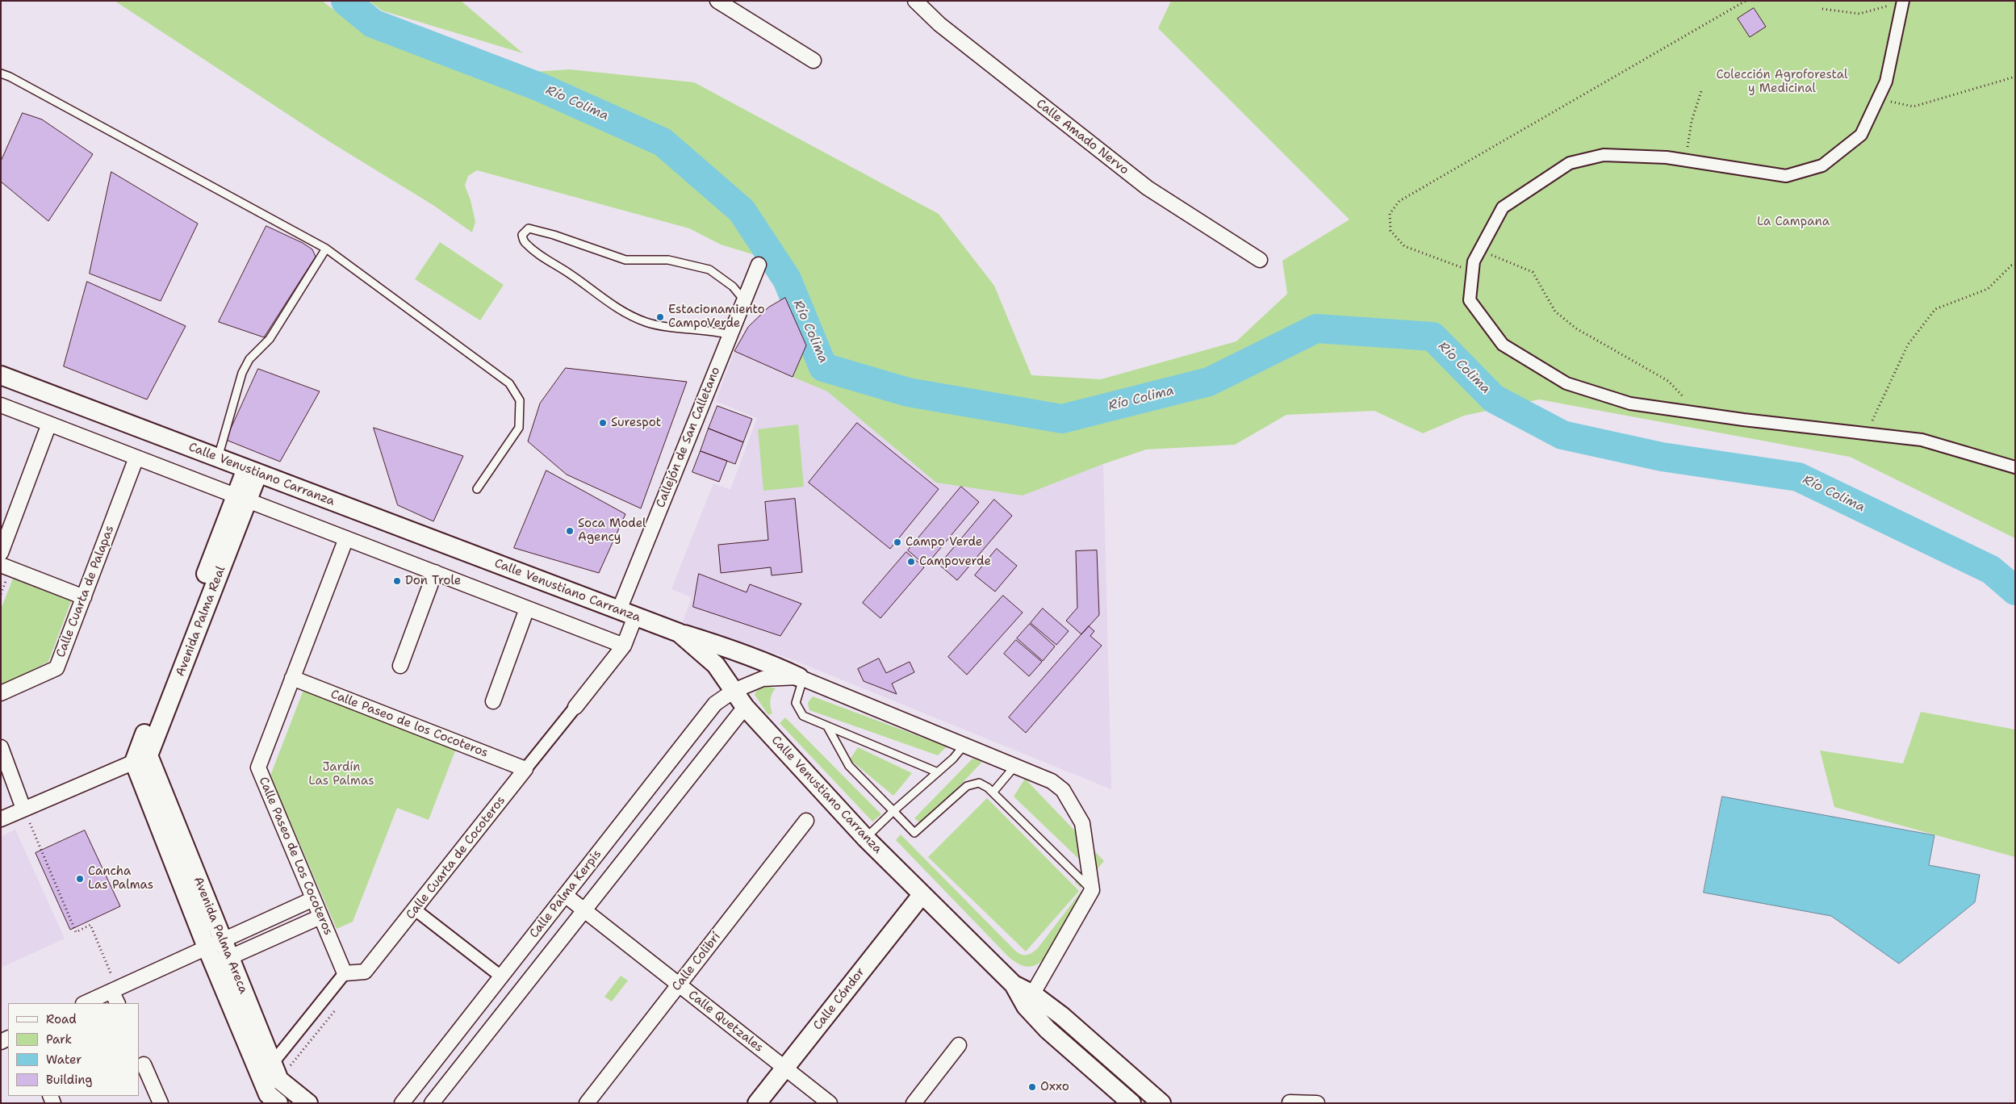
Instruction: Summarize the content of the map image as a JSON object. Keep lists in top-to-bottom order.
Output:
{
  "streets": {
    "street": [
      "Calle Amado Nervo",
      "Callejón de San Calletano",
      "Calle Venustiano Carranza",
      "Calle Cuarta de Palapas",
      "Avenida Palma Real",
      "Calle Paseo de los Cocoteros",
      "Calle Paseo de Los Cocoteros",
      "Calle Cuarta de Cocoteros",
      "Calle Palma Kerpis",
      "Avenida Palma Areca",
      "Calle Colibrí",
      "Calle Cóndor",
      "Calle Quetzales"
    ]
  },
  "crossings": [
    ["Callejón de San Calletano", "Calle Venustiano Carranza"],
    ["Callejón de San Calletano", "Calle Cuarta de Cocoteros"],
    ["Calle Venustiano Carranza", "Avenida Palma Real"],
    ["Calle Venustiano Carranza", "Calle Cuarta de Cocoteros"],
    ["Calle Venustiano Carranza", "Calle Palma Kerpis"],
    ["Calle Venustiano Carranza", "Calle Cóndor"],
    ["Avenida Palma Real", "Avenida Palma Areca"],
    ["Calle Paseo de los Cocoteros", "Calle Paseo de Los Cocoteros"],
    ["Calle Paseo de los Cocoteros", "Calle Cuarta de Cocoteros"],
    ["Calle Paseo de Los Cocoteros", "Calle Cuarta de Cocoteros"],
    ["Calle Palma Kerpis", "Calle Quetzales"],
    ["Calle Colibrí", "Calle Quetzales"],
    ["Calle Cóndor", "Calle Quetzales"]
  ],
  "water": ["Río Colima"],
  "parks": ["Colección Agroforestal y Medicinal", "La Campana", "Jardín Las Palmas"],
  "places": [
    "Estacionamiento CampoVerde",
    "Surespot",
    "Soca Model Agency",
    "Campo Verde",
    "Campoverde",
    "Don Trole",
    "Cancha Las Palmas",
    "Oxxo"
  ],
  "legend": [
    "Road",
    "Park",
    "Water",
    "Building"
  ]
}
